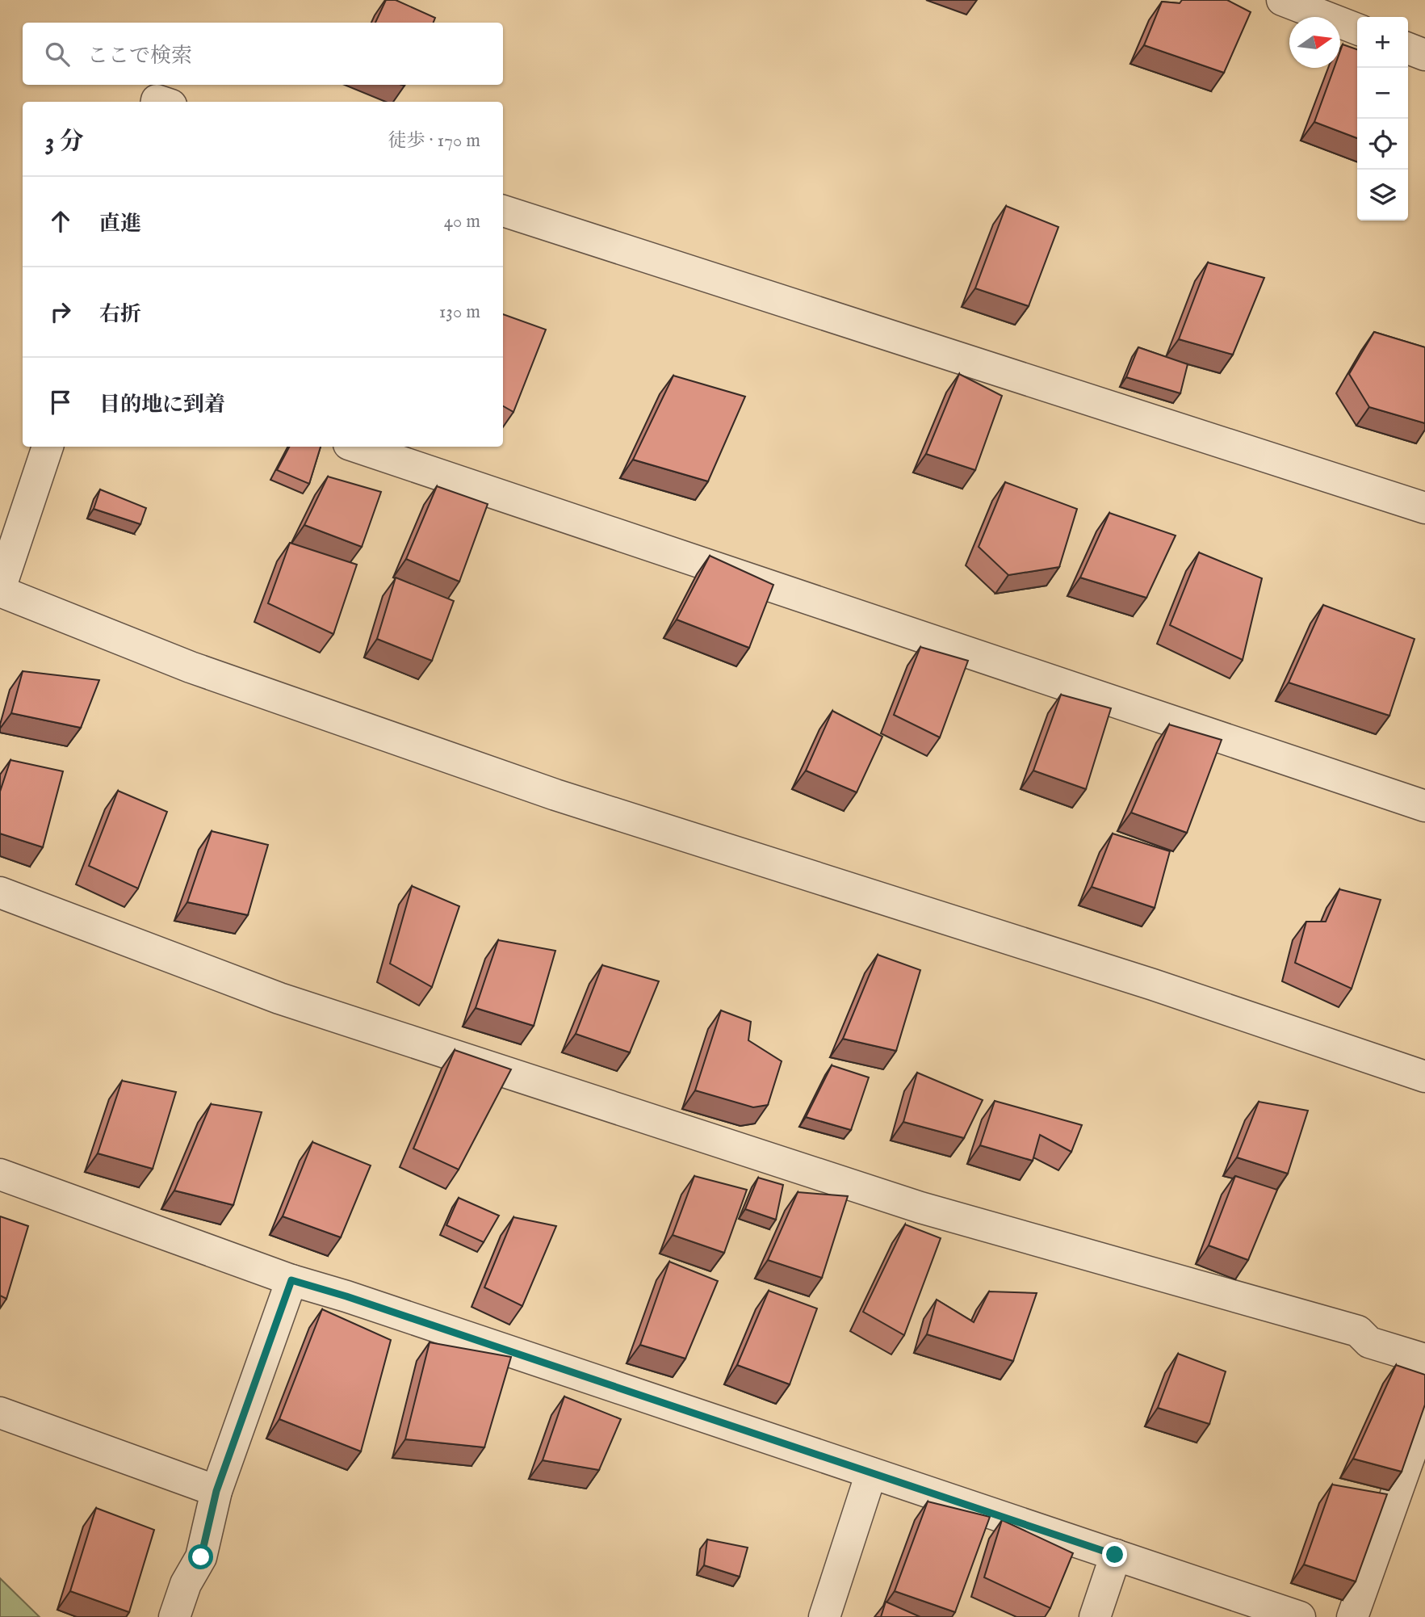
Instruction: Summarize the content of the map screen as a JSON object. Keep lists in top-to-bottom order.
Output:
{
  "north": "right",
  "page": {
    "map_buttons": ["+", "−"],
    "search": "ここで検索",
    "heading": ["3 分", "徒歩 · 170 m"],
    "list": [
      ["直進", "40 m"],
      ["右折", "130 m"],
      "目的地に到着"
    ]
  }
}
